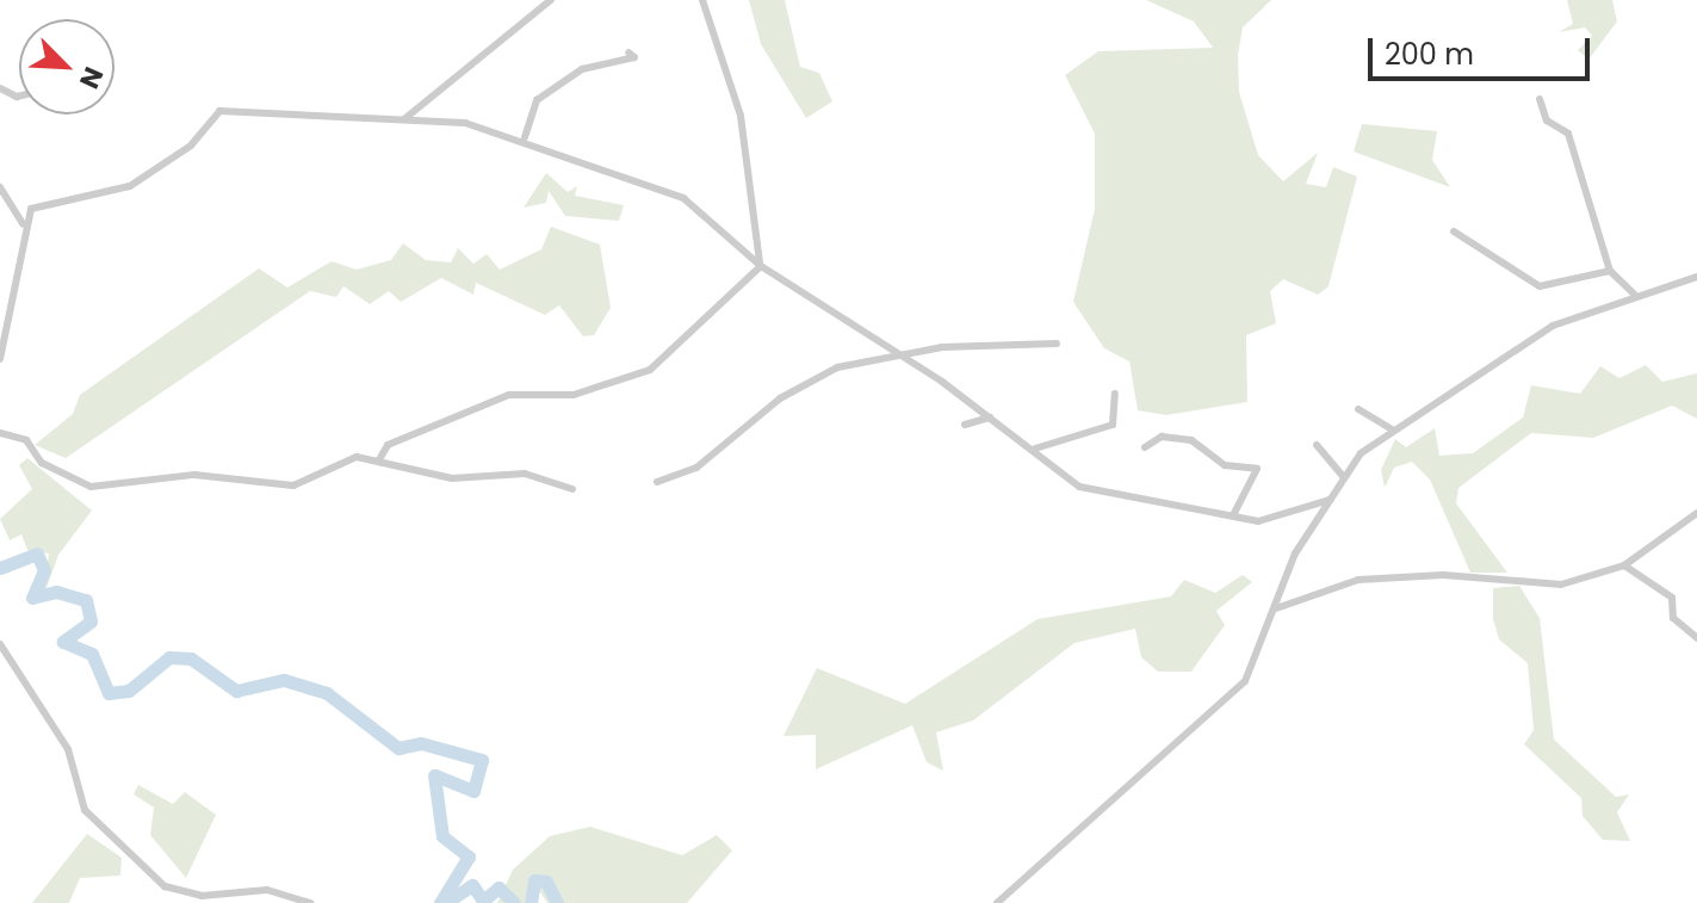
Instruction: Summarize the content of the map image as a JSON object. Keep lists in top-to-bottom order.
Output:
{
  "scale_bar": "200 m",
  "north": "bottom right"
}
